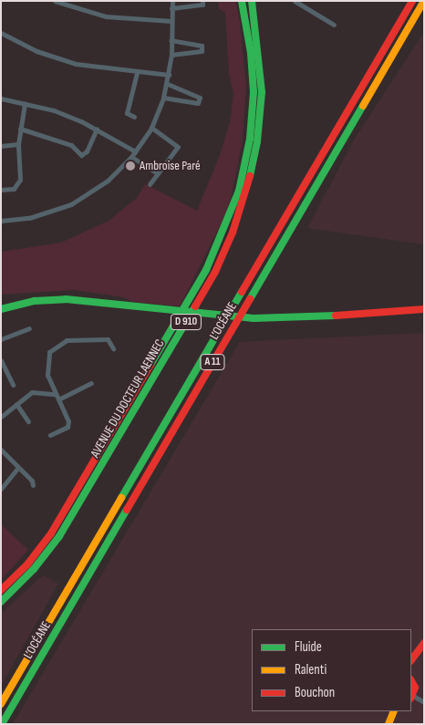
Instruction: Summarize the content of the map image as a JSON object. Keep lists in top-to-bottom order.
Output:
{
  "streets": {
    "main road": [
      "L’OCÉANE",
      "D 910",
      "A 11",
      "AVENUE DU DOCTEUR LAENNEC"
    ]
  },
  "places": ["Ambroise Paré"],
  "legend": ["Fluide", "Ralenti", "Bouchon"]
}
